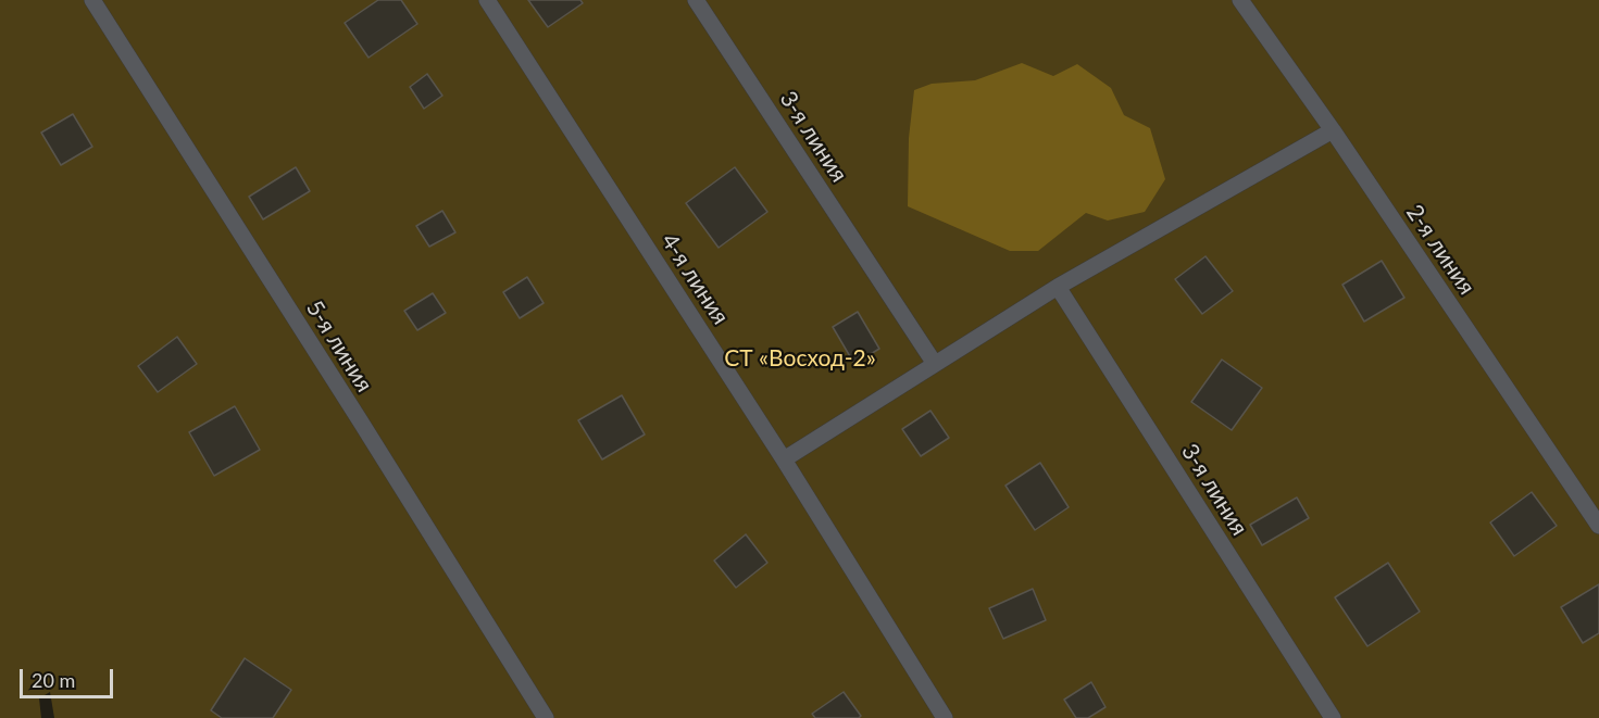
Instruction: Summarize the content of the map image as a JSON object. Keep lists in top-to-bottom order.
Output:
{
  "streets": {
    "street": [
      "3-я линия",
      "2-я линия",
      "4-я линия",
      "5-я линия"
    ]
  },
  "parks": ["СТ «Восход-2»"],
  "scale_bar": "20 m"
}
